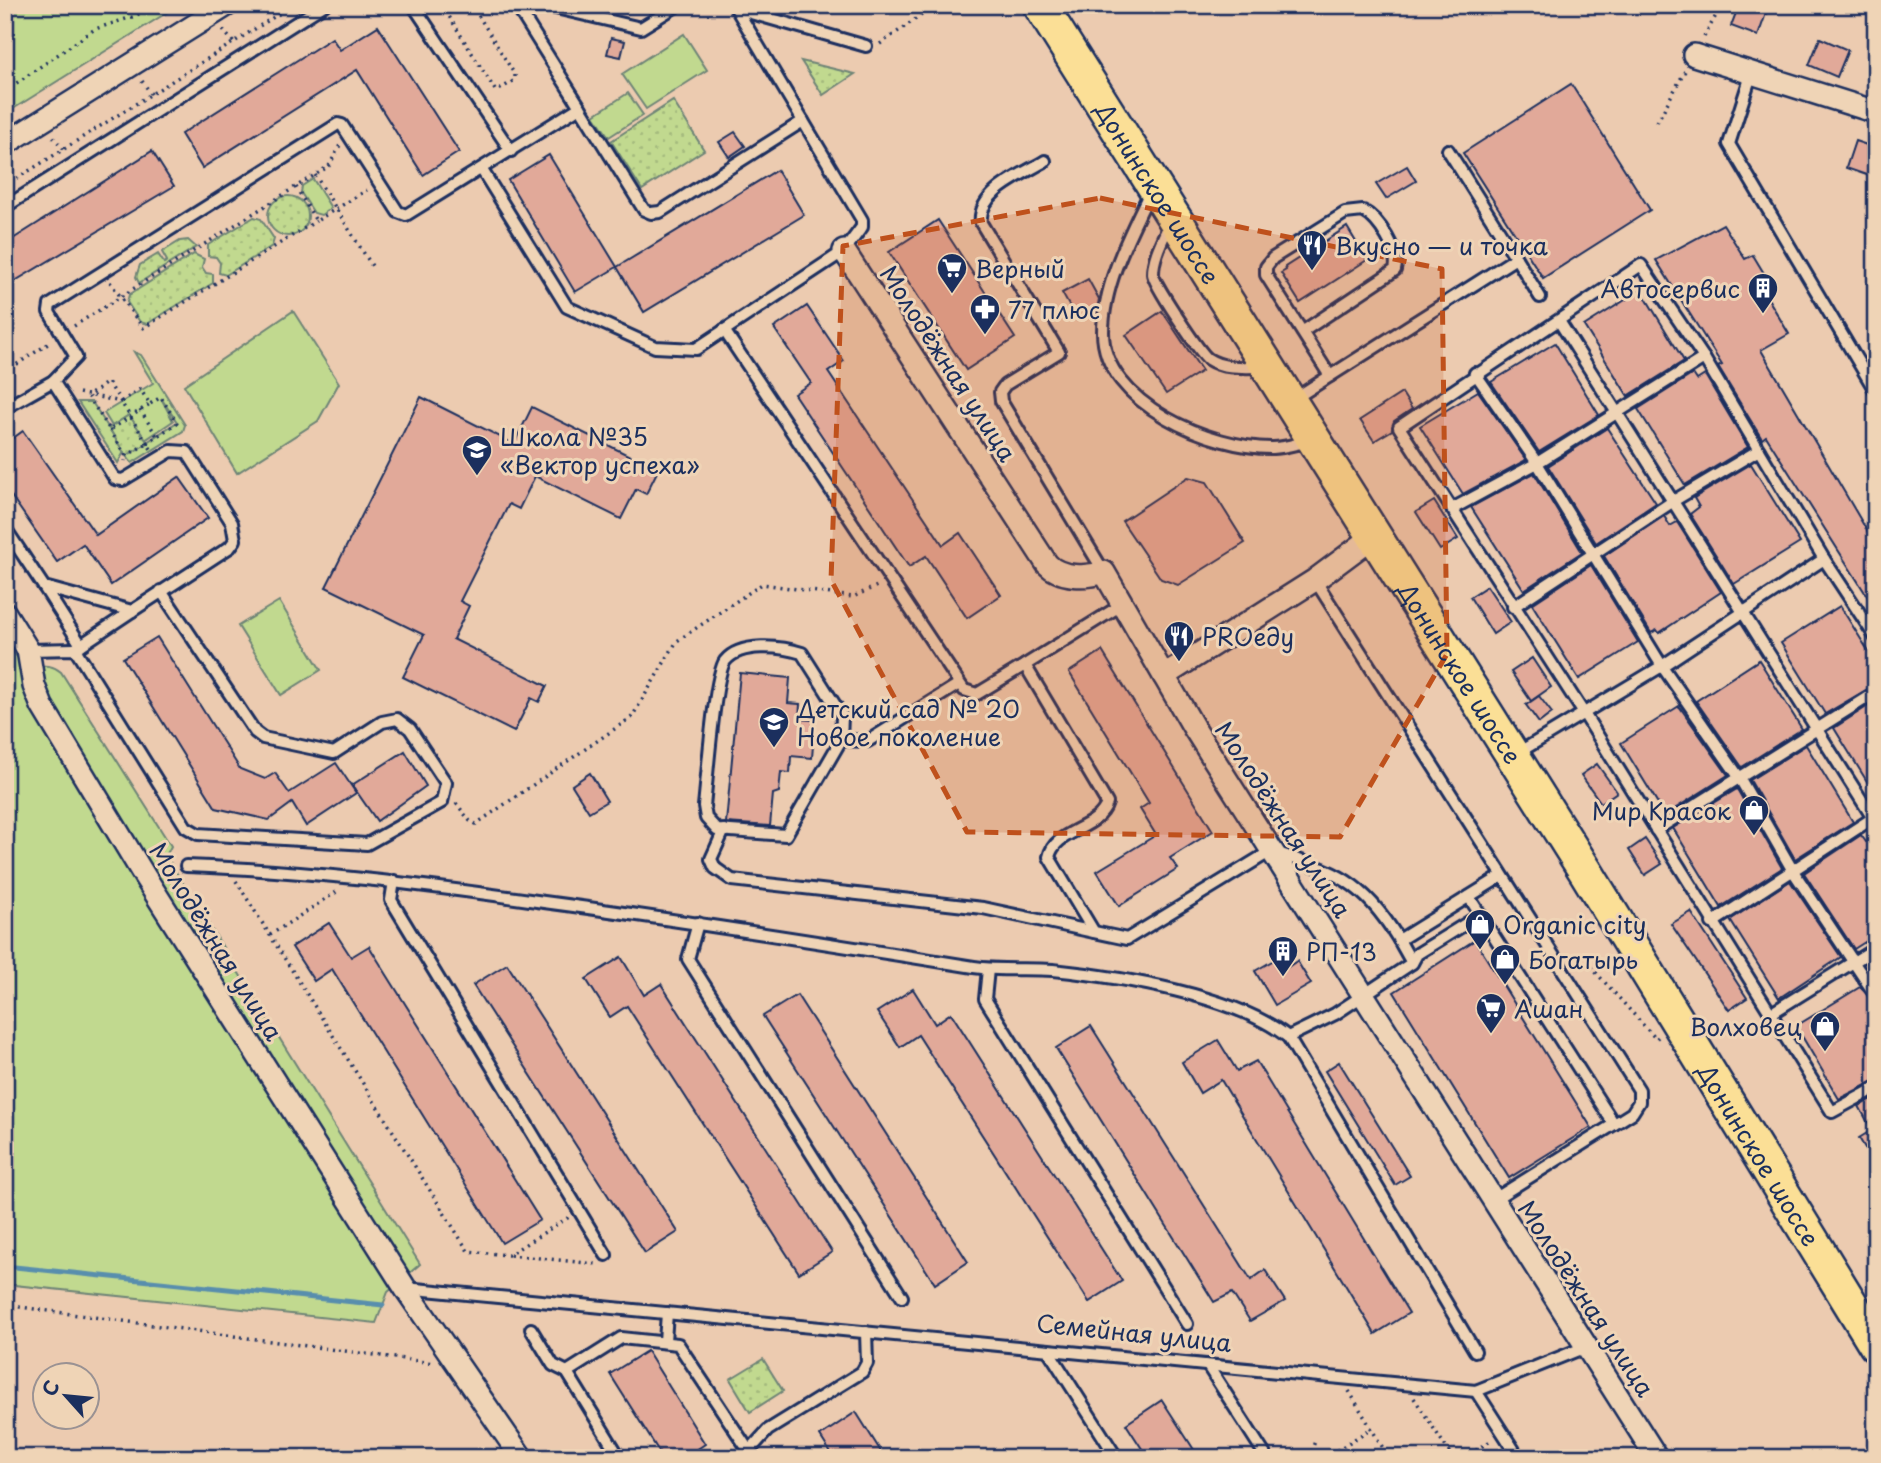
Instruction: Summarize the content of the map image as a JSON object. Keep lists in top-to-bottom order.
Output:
{
  "streets": {
    "main road": ["Донинское шоссе"],
    "street": ["Молодёжная улица"],
    "lane": ["Семейная улица"]
  },
  "crossings": [
    ["Молодёжная улица", "Семейная улица"]
  ],
  "places": {
    "restaurant": ["Вкусно — и точка", "PROеду"],
    "supermarket": ["Верный", "Ашан"],
    "building": ["Автосервис", "РП-13"],
    "pharmacy": ["77 плюс"],
    "school or university": ["Школа №35 «Вектор успеха»", "Детский сад № 20 Новое поколение"],
    "shop": [
      "Мир Красок",
      "Organic city",
      "Богатырь",
      "Волховец"
    ]
  },
  "north": "top left"
}
